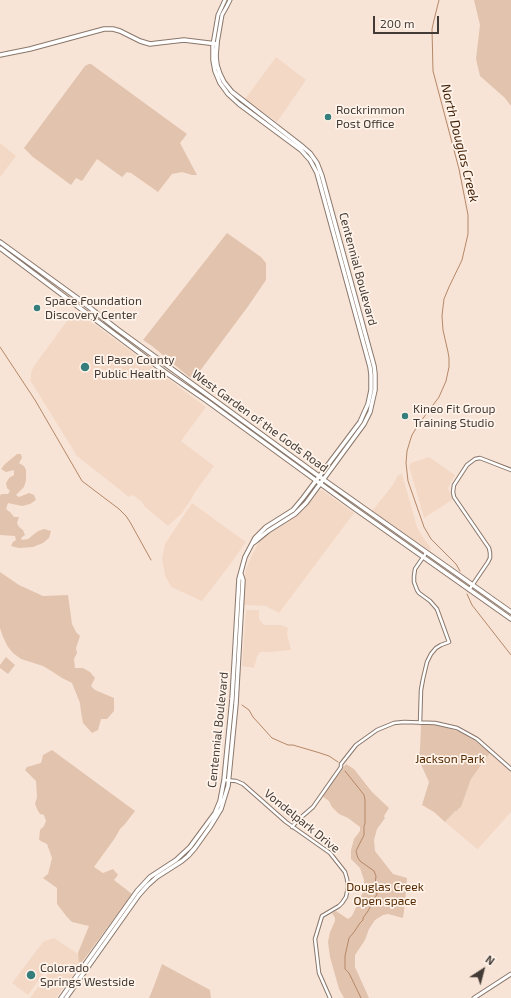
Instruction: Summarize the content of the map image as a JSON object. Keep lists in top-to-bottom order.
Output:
{
  "streets": {
    "main road": ["Centennial Boulevard", "West Garden of the Gods Road"],
    "street": ["Vondelpark Drive"]
  },
  "crossings": [
    ["Centennial Boulevard", "West Garden of the Gods Road"],
    ["Centennial Boulevard", "Vondelpark Drive"]
  ],
  "water": ["North Douglas Creek"],
  "parks": ["Jackson Park", "Douglas Creek Open space"],
  "places": [
    "Rockrimmon Post Office",
    "Space Foundation Discovery Center",
    "El Paso County Public Health",
    "Kineo Fit Group Training Studio",
    "Colorado Springs Westside"
  ],
  "scale_bar": "200 m",
  "north": "top right"
}
